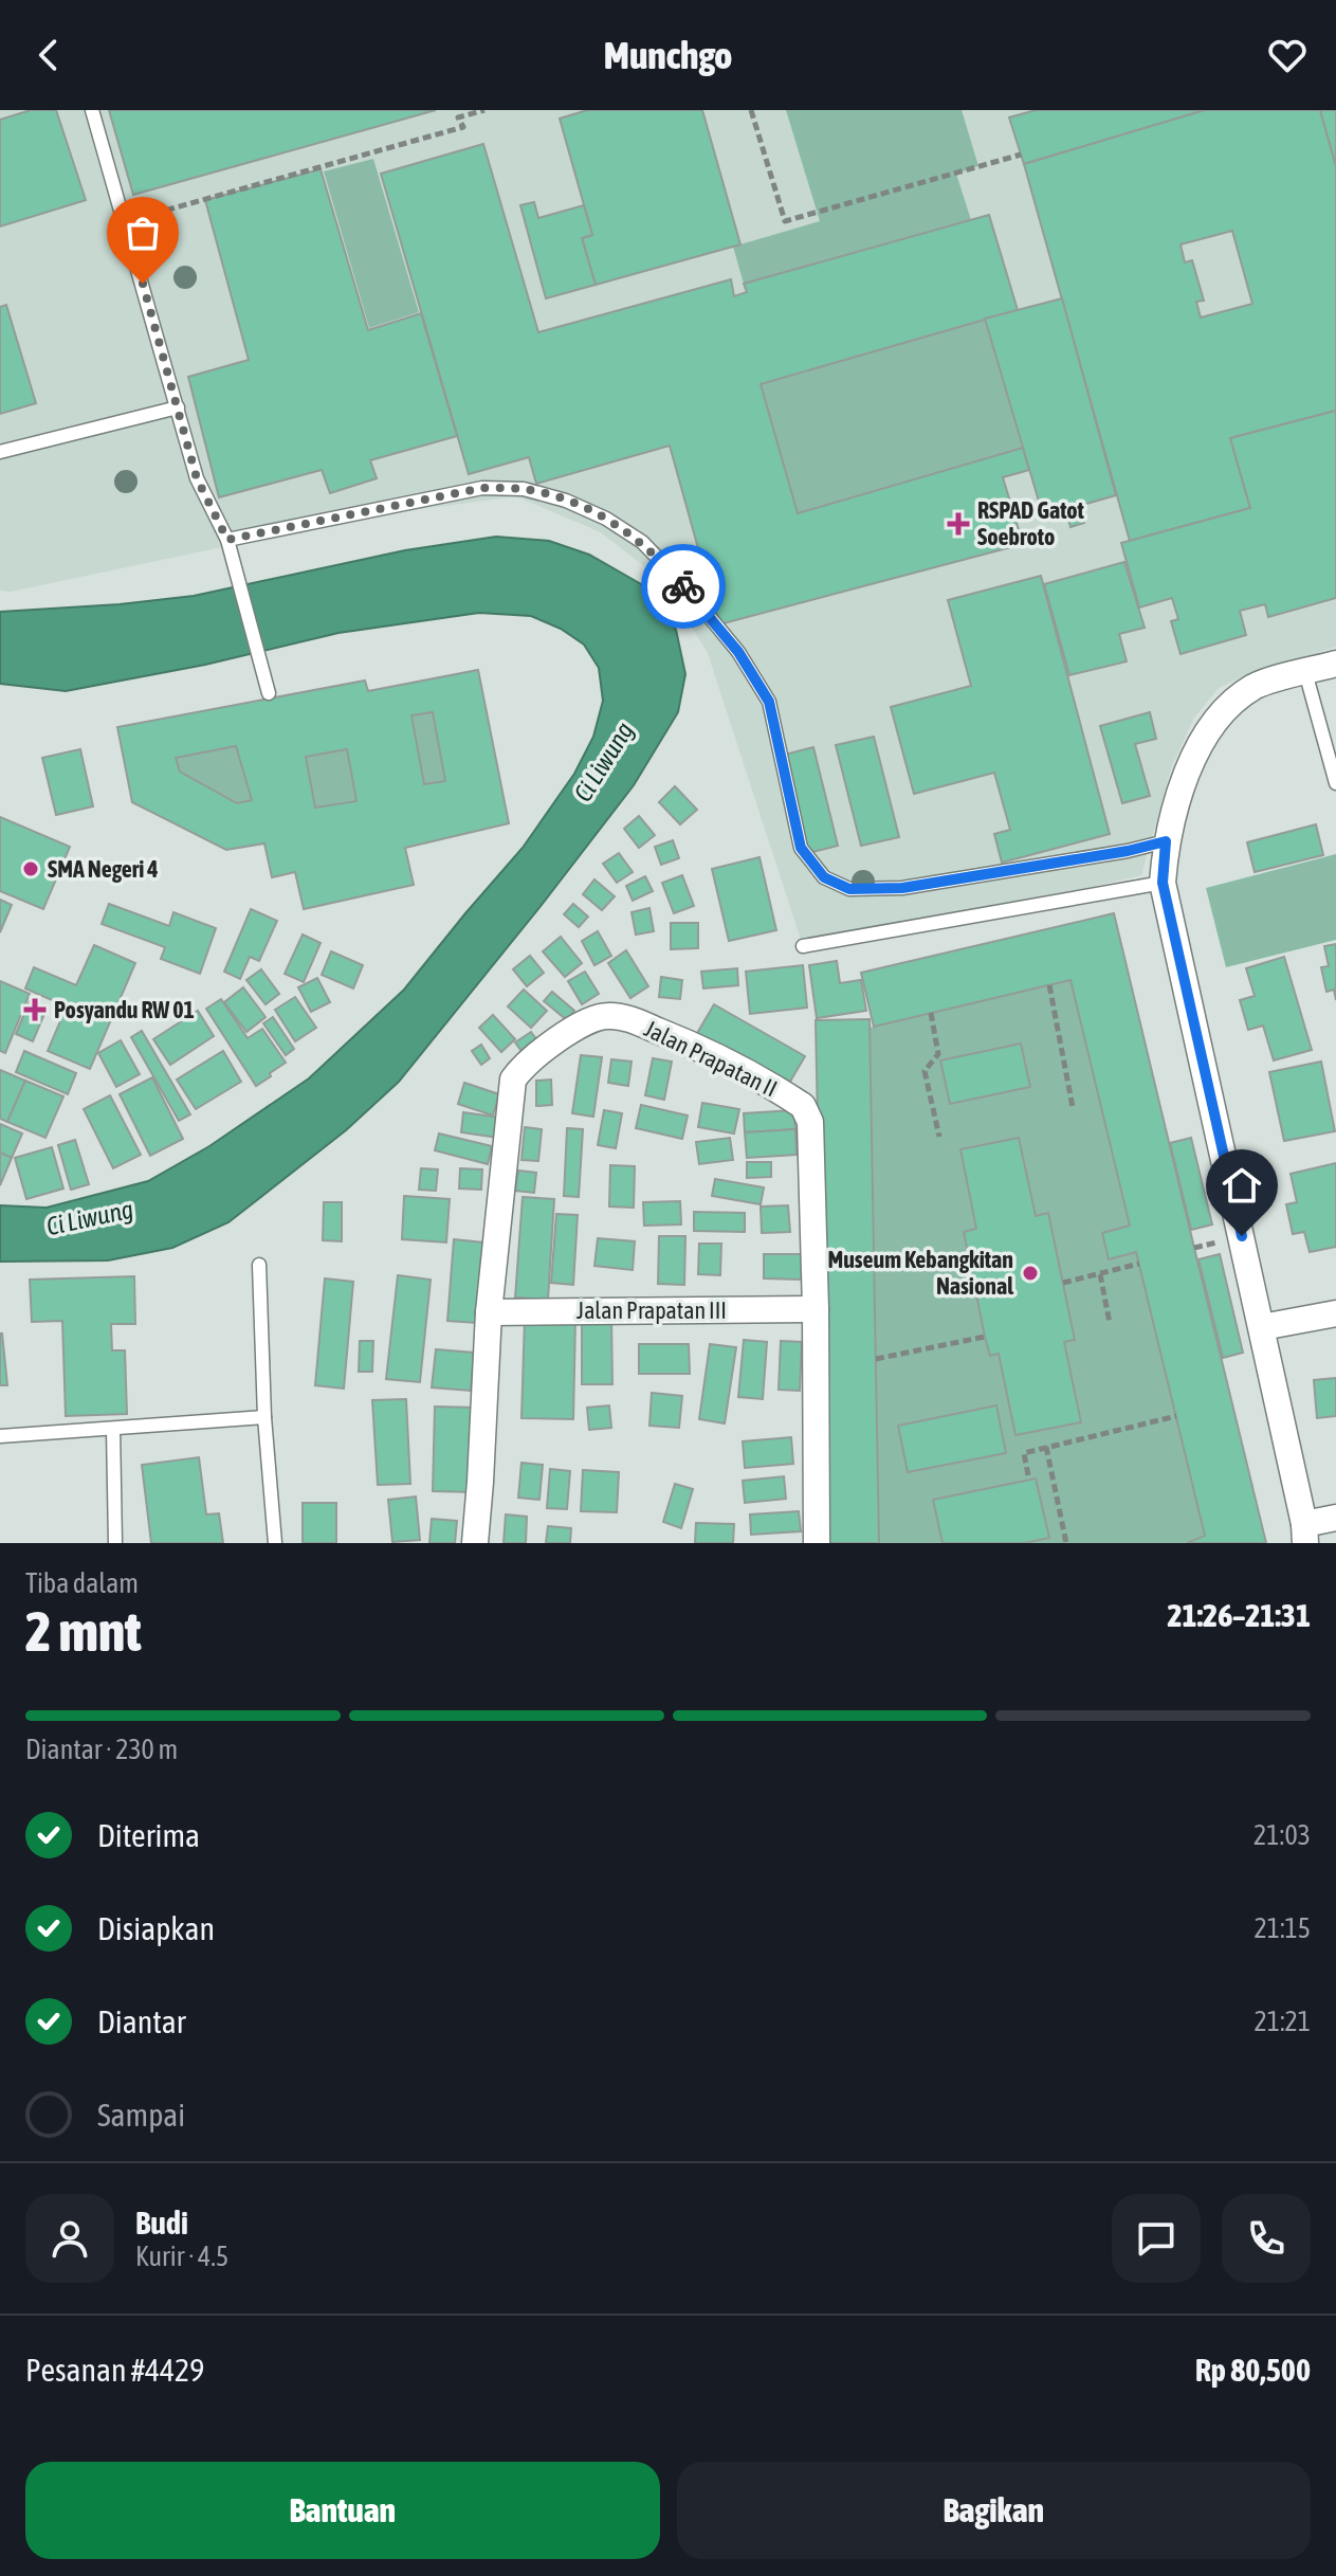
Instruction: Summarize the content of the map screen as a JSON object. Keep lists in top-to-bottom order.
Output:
{
  "streets": {
    "street": ["Jalan Prapatan II", "Jalan Prapatan III"]
  },
  "crossings": [
    ["Jalan Prapatan II", "Jalan Prapatan III"]
  ],
  "water": ["Ci Liwung"],
  "places": {
    "health": ["RSPAD Gatot Soebroto", "Posyandu RW 01"],
    "other": ["SMA Negeri 4", "Museum Kebangkitan Nasional"]
  },
  "page": {
    "header": "Munchgo",
    "heading": ["2 mnt", "Tiba dalam", "21:26–21:31"],
    "panel": [
      "Budi",
      "Kurir · 4.5",
      "Pesanan #4429",
      "Rp 80,500"
    ],
    "bar": "Diantar · 230 m",
    "list": [
      ["Diterima", "21:03"],
      ["Disiapkan", "21:15"],
      ["Diantar", "21:21"],
      "Sampai"
    ],
    "buttons": ["Bantuan", "Bagikan"]
  }
}
